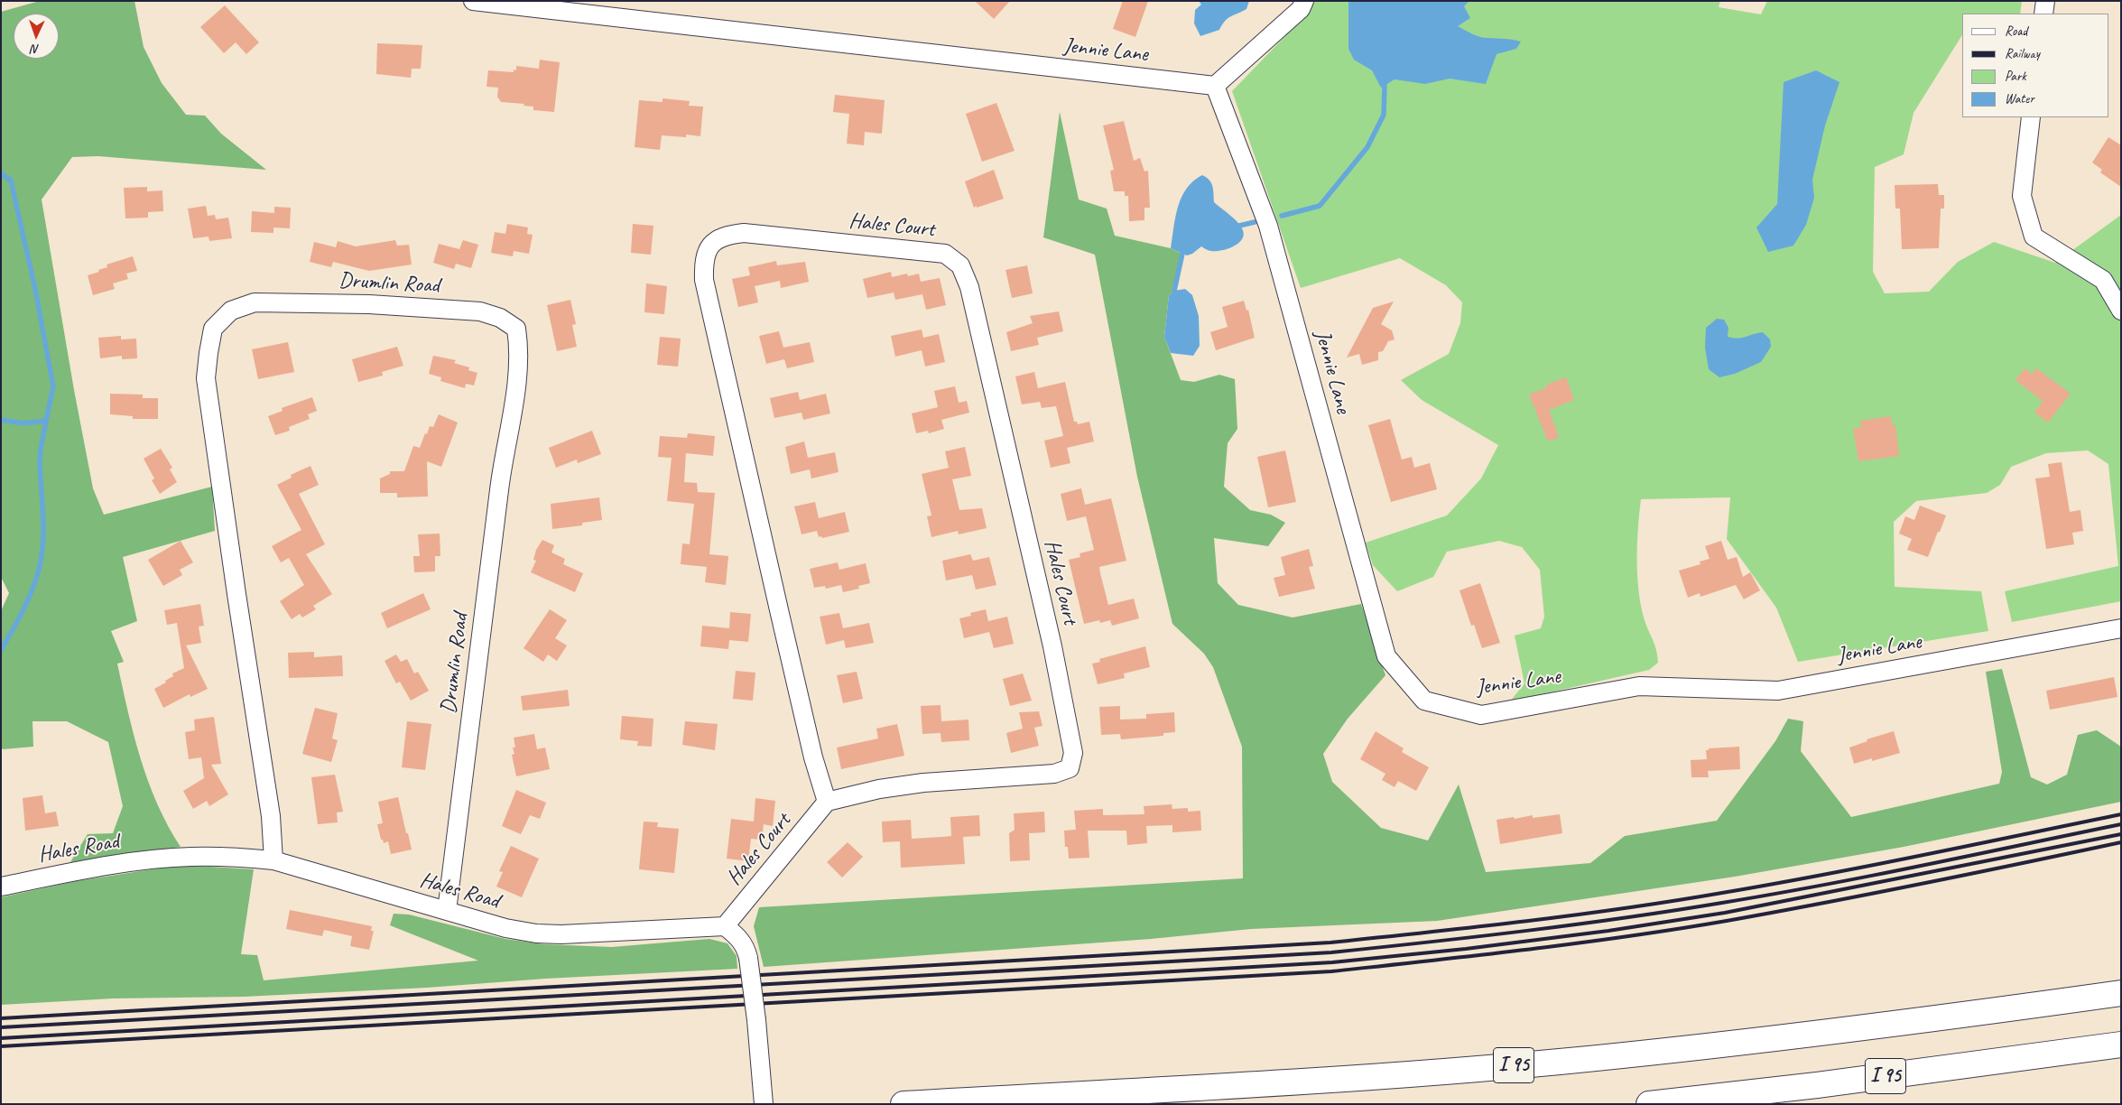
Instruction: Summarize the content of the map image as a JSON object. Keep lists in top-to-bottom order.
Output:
{
  "streets": {
    "highway": ["I 95"],
    "street": [
      "Jennie Lane",
      "Hales Court",
      "Drumlin Road",
      "Hales Road"
    ]
  },
  "crossings": [
    ["Hales Court", "Hales Road"],
    ["Drumlin Road", "Hales Road"]
  ],
  "legend": [
    "Road",
    "Railway",
    "Park",
    "Water"
  ],
  "north": "bottom"
}
